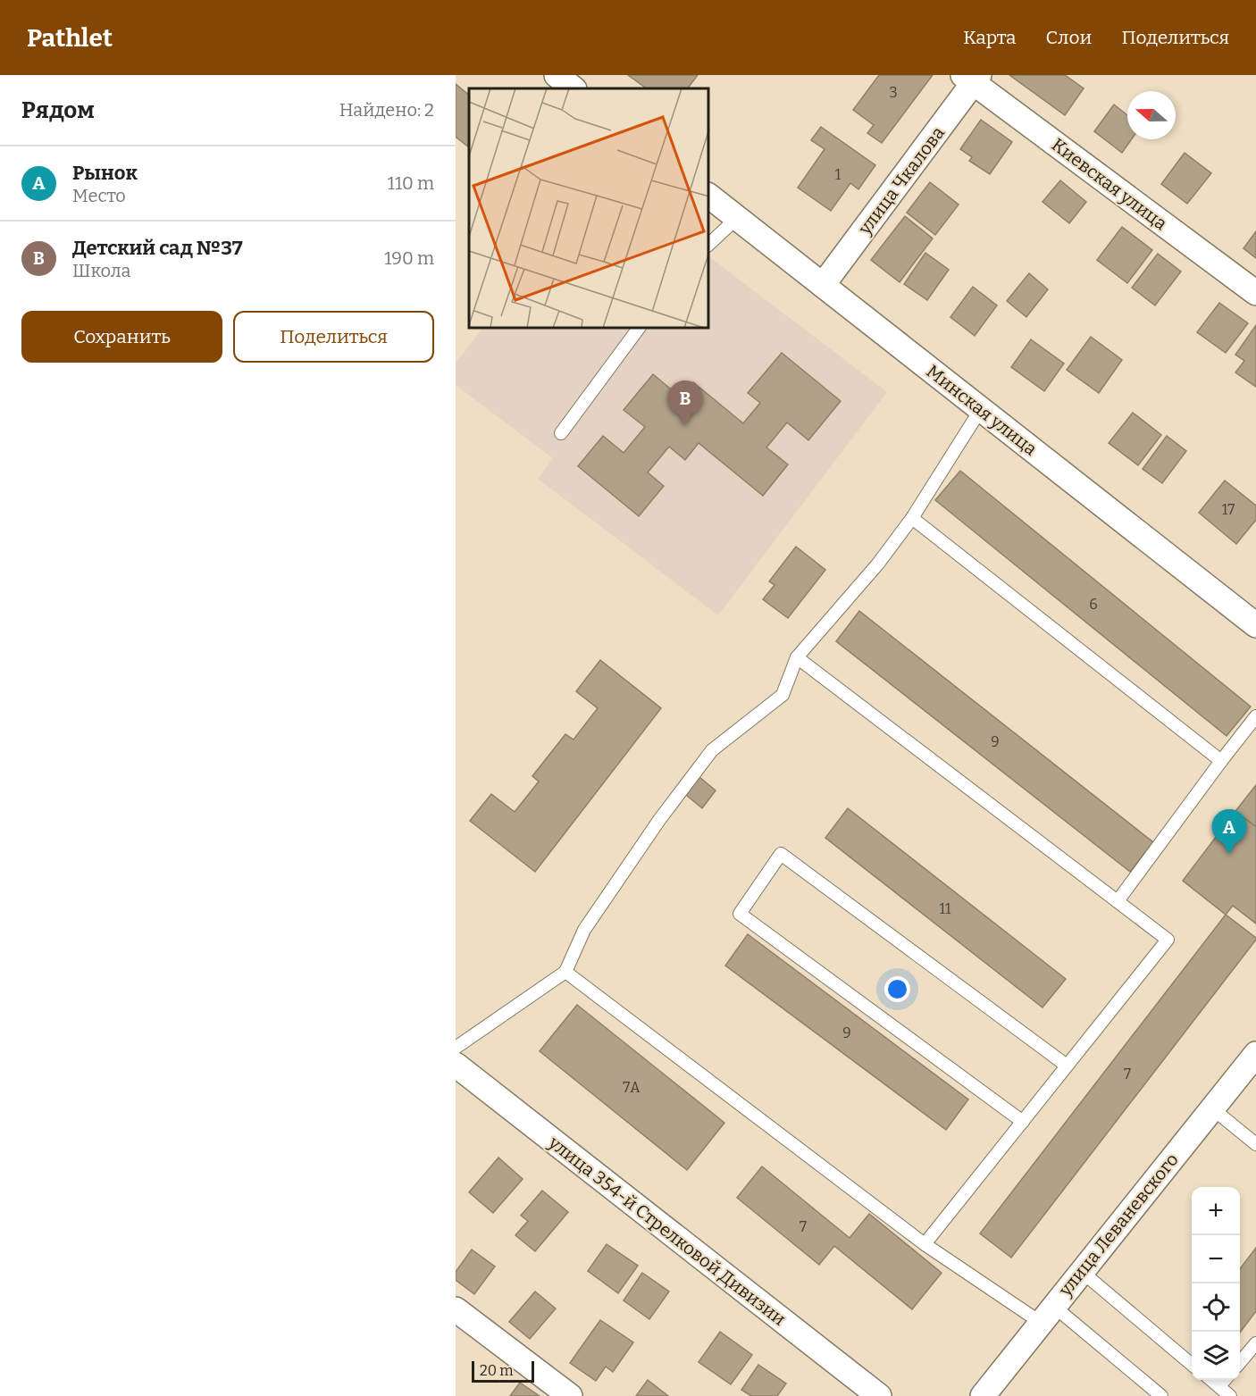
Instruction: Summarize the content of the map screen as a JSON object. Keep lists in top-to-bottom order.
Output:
{
  "streets": {
    "street": [
      "улица Чкалова",
      "Киевская улица",
      "Минская улица",
      "улица Леваневского",
      "улица 354-й Стрелковой Дивизии"
    ]
  },
  "crossings": [
    ["улица Чкалова", "Киевская улица"],
    ["улица Чкалова", "Минская улица"]
  ],
  "house_numbers": [
    "3",
    "1",
    "17",
    "6",
    "9",
    "11",
    "9",
    "7",
    "7А",
    "7"
  ],
  "scale_bar": "20 m",
  "north": "left",
  "page": {
    "header": "Pathlet",
    "nav": ["Карта", "Слои", "Поделиться"],
    "heading": ["Рядом", "Найдено: 2"],
    "list": [
      {
        "mark": "A",
        "name": "Рынок",
        "note": "Место",
        "value": "110 m"
      },
      {
        "mark": "B",
        "name": "Детский сад №37",
        "note": "Школа",
        "value": "190 m"
      }
    ],
    "buttons": ["Сохранить", "Поделиться"],
    "pins": ["B", "A"],
    "map_buttons": ["+", "−"],
    "scale": "20 m"
  }
}
